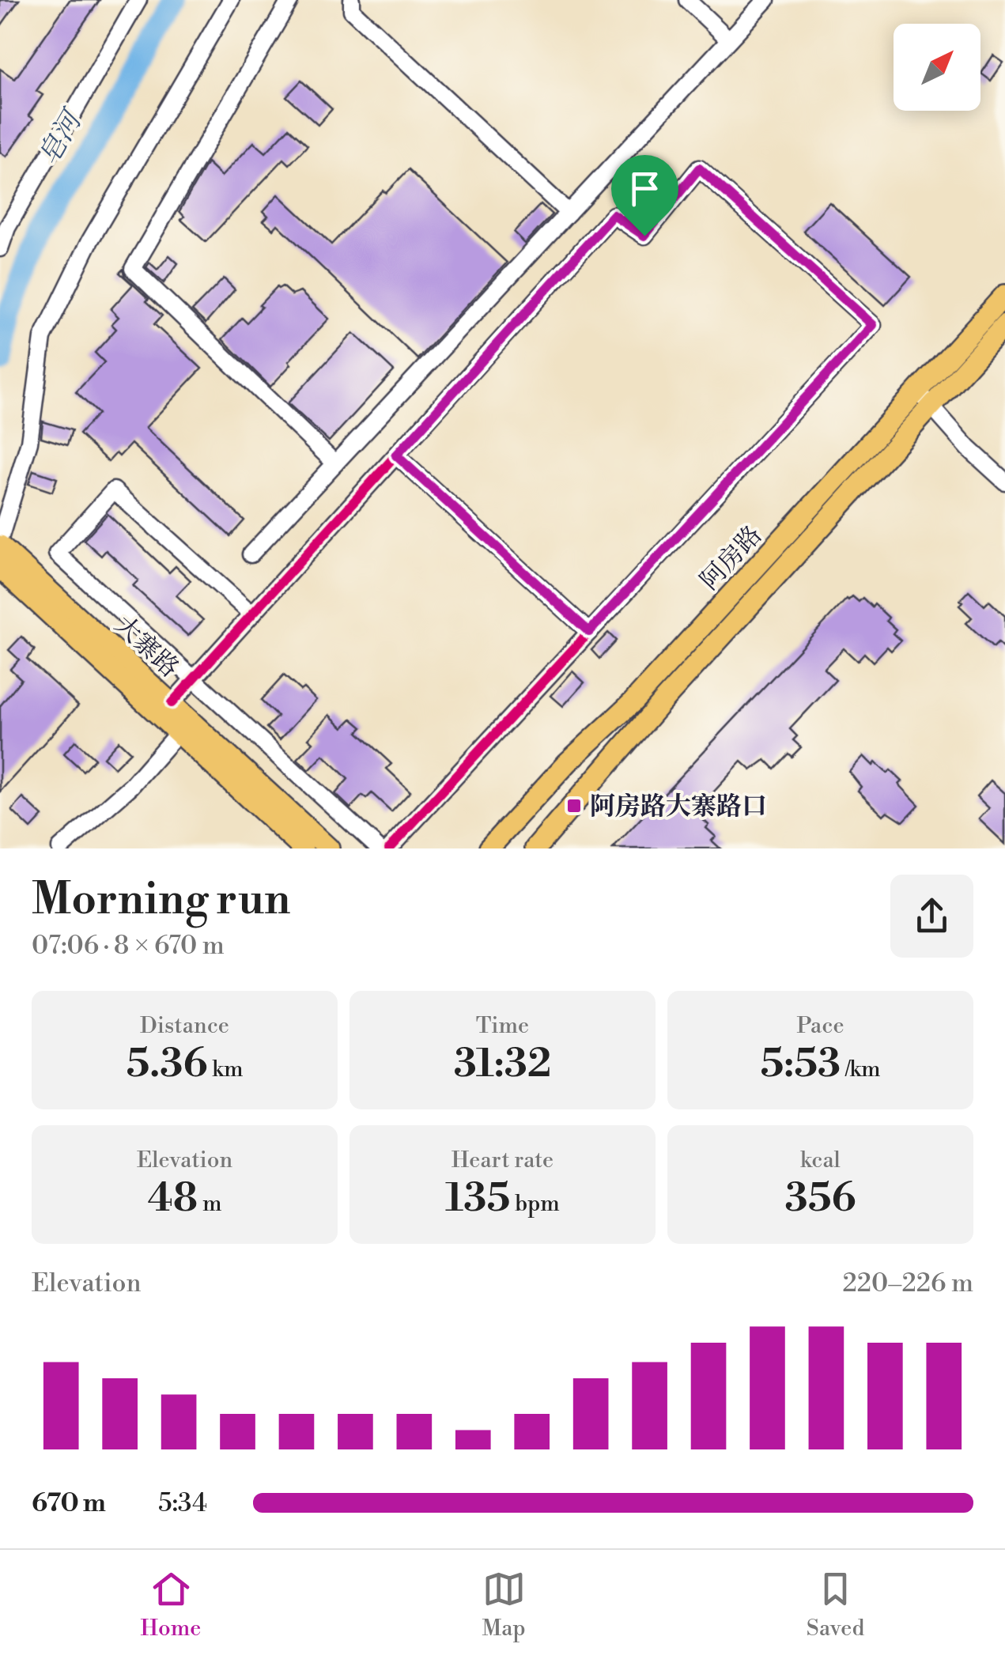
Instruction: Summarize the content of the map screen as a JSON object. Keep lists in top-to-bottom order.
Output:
{
  "streets": {
    "main road": ["阿房路", "大寨路"]
  },
  "water": ["皂河"],
  "places": {
    "transit": ["阿房路大寨路口"]
  },
  "north": "top right",
  "page": {
    "heading": ["Morning run", "07:06 · 8 × 670 m"],
    "stats": [
      ["Distance", "5.36 km"],
      ["Time", "31:32"],
      ["Pace", "5:53 /km"],
      ["Elevation", "48 m"],
      ["Heart rate", "135 bpm"],
      ["kcal", "356"]
    ],
    "chart": ["Elevation", "220–226 m"],
    "list": [
      {
        "name": "670 m",
        "note": "5:34"
      }
    ],
    "tabs": ["Home", "Map", "Saved"]
  }
}
